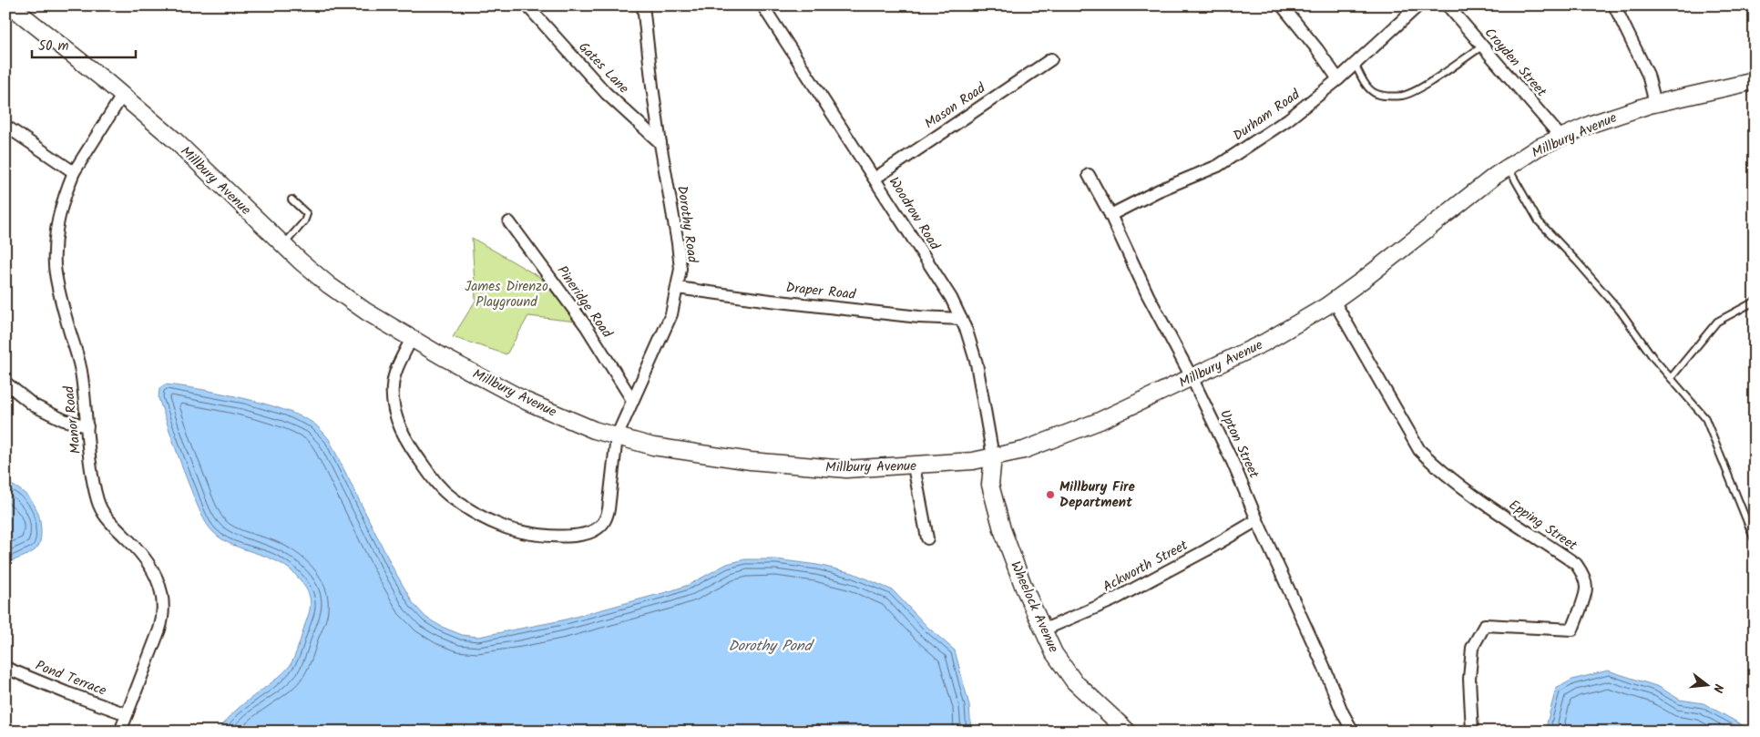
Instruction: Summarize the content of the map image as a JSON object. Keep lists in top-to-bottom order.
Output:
{
  "streets": {
    "main road": ["Millbury Avenue", "Wheelock Avenue"],
    "street": [
      "Croyden Street",
      "Gates Lane",
      "Mason Road",
      "Durham Road",
      "Woodrow Road",
      "Dorothy Road",
      "Draper Road",
      "Pineridge Road",
      "Manor Road",
      "Upton Street",
      "Epping Street",
      "Ackworth Street",
      "Pond Terrace"
    ]
  },
  "crossings": [
    ["Croyden Street", "Millbury Avenue"],
    ["Gates Lane", "Dorothy Road"],
    ["Mason Road", "Woodrow Road"],
    ["Durham Road", "Upton Street"],
    ["Millbury Avenue", "Woodrow Road"],
    ["Millbury Avenue", "Dorothy Road"],
    ["Millbury Avenue", "Manor Road"],
    ["Millbury Avenue", "Upton Street"],
    ["Millbury Avenue", "Epping Street"],
    ["Millbury Avenue", "Wheelock Avenue"],
    ["Woodrow Road", "Draper Road"],
    ["Woodrow Road", "Wheelock Avenue"],
    ["Dorothy Road", "Draper Road"],
    ["Dorothy Road", "Pineridge Road"],
    ["Manor Road", "Pond Terrace"],
    ["Upton Street", "Ackworth Street"],
    ["Ackworth Street", "Wheelock Avenue"]
  ],
  "water": ["Dorothy Pond"],
  "parks": ["James Direnzo Playground"],
  "places": ["Millbury Fire Department"],
  "scale_bar": "50 m",
  "north": "right"
}
